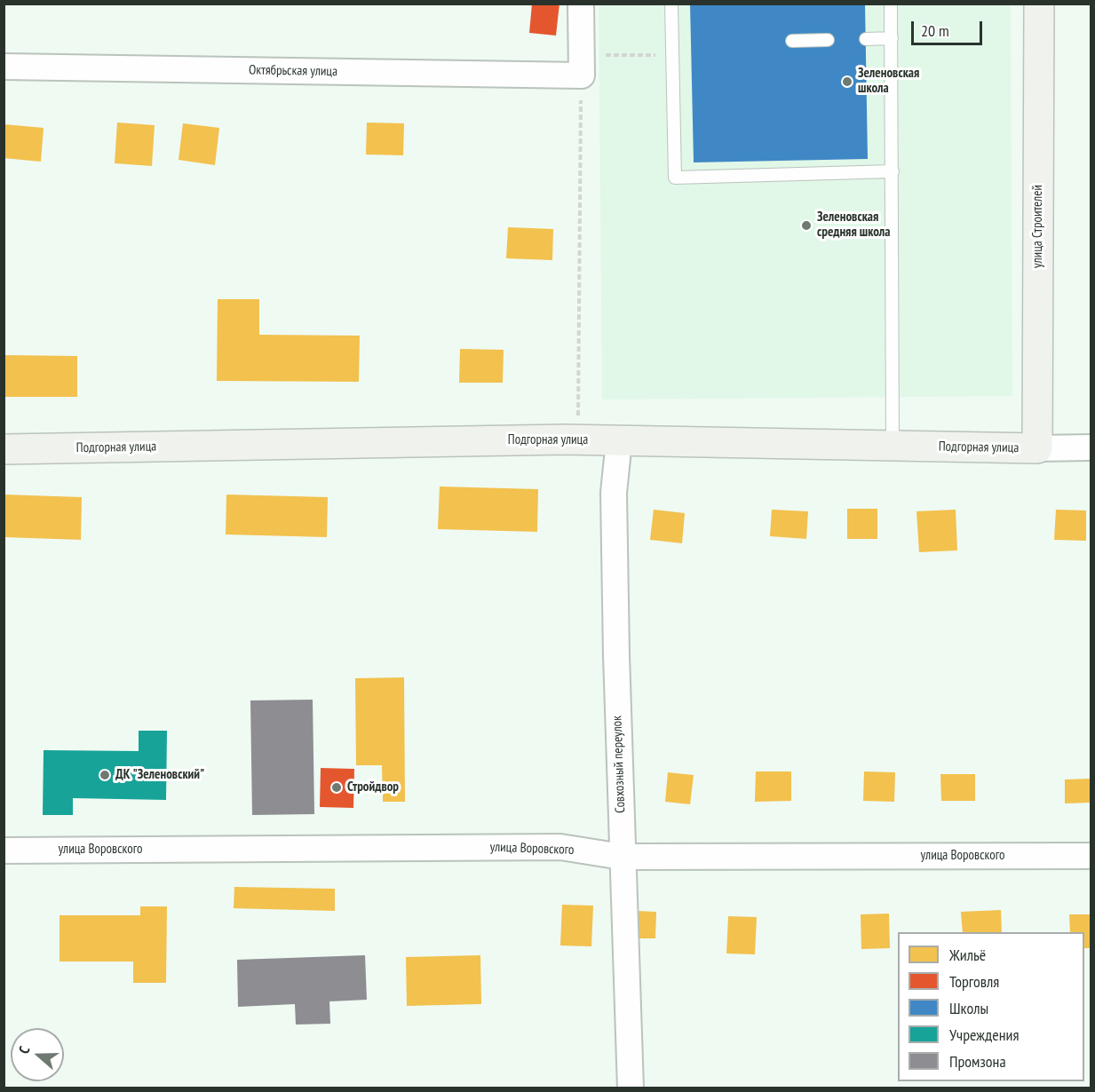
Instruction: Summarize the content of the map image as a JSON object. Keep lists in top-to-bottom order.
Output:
{
  "streets": {
    "street": [
      "Октябрьская улица",
      "улица Строителей",
      "Подгорная улица",
      "Совхозный переулок",
      "улица Воровского"
    ]
  },
  "crossings": [
    ["улица Строителей", "Подгорная улица"],
    ["Подгорная улица", "Совхозный переулок"],
    ["Совхозный переулок", "улица Воровского"]
  ],
  "places": [
    "Зеленовская школа",
    "Зеленовская средняя школа",
    "ДК \"Зеленовский\"",
    "Стройдвор"
  ],
  "legend": [
    "Жильё",
    "Торговля",
    "Школы",
    "Учреждения",
    "Промзона"
  ],
  "scale_bar": "20 m",
  "north": "left"
}
